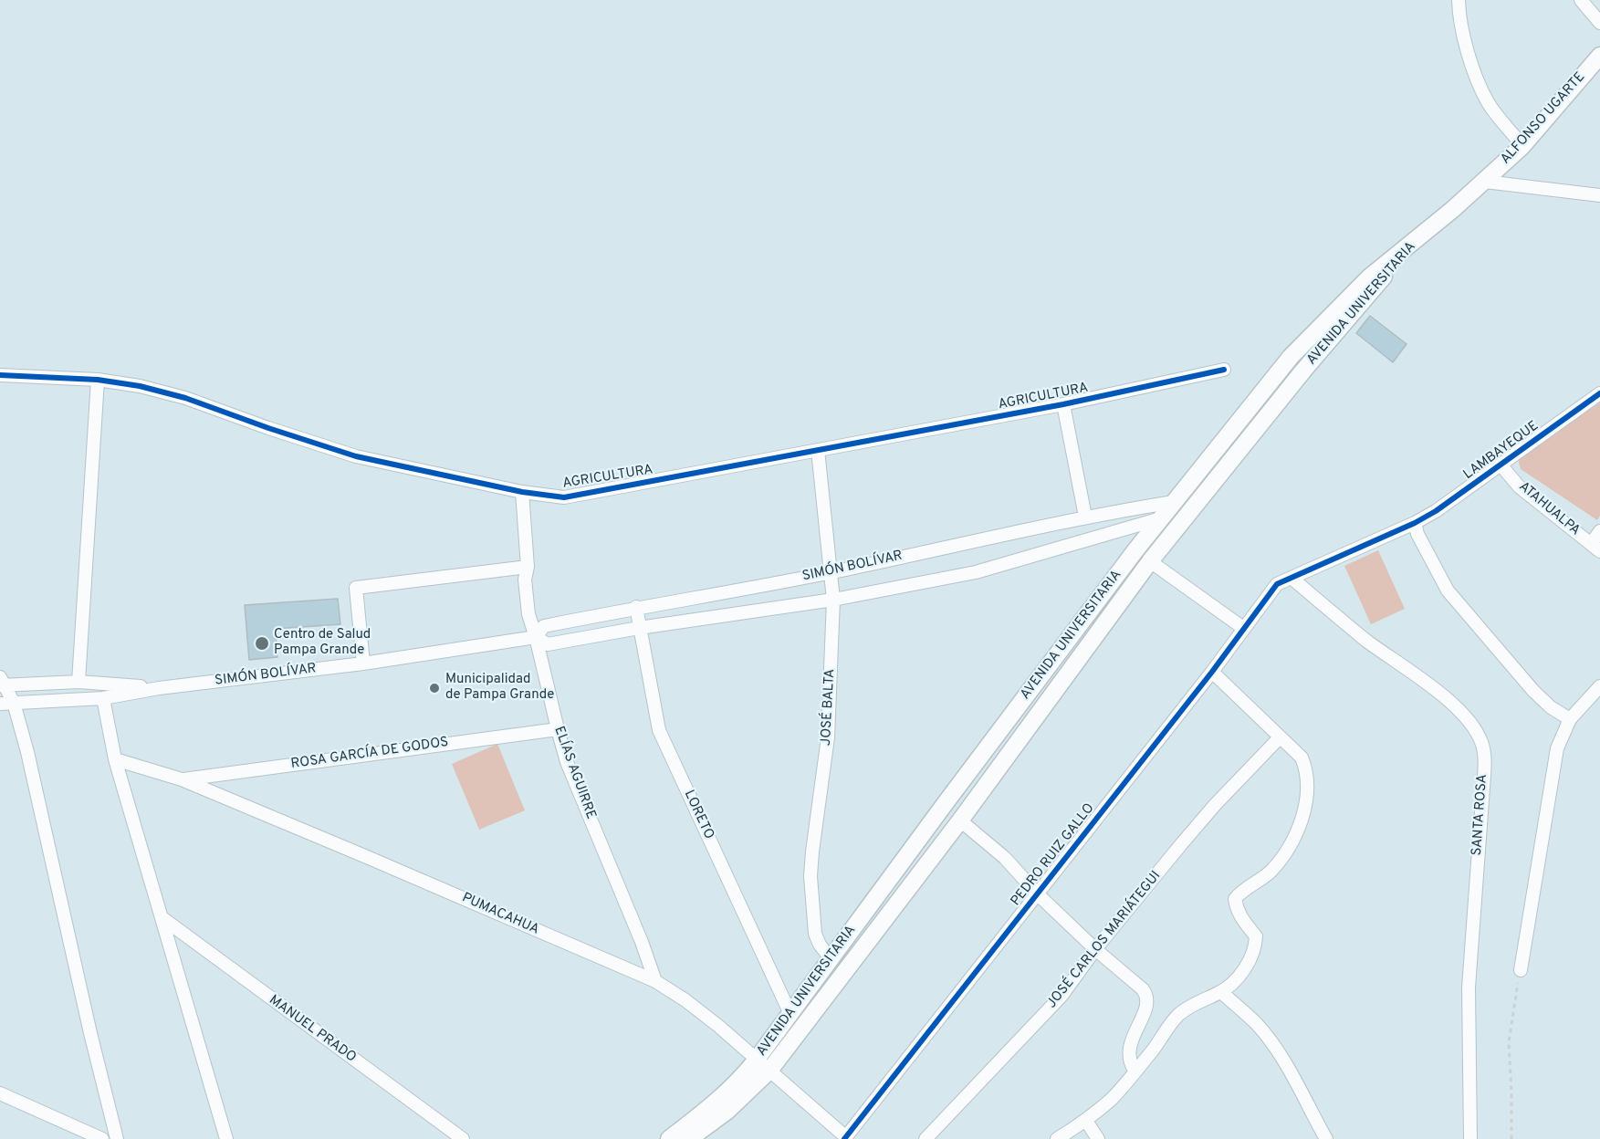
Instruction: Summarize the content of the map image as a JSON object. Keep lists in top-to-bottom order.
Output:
{
  "streets": {
    "main road": ["ALFONSO UGARTE", "AVENIDA UNIVERSITARIA"],
    "street": [
      "AGRICULTURA",
      "LAMBAYEQUE",
      "ATAHUALPA",
      "SIMÓN BOLÍVAR",
      "JOSÉ BALTA",
      "ROSA GARCÍA DE GODOS",
      "ELÍAS AGUIRRE",
      "LORETO",
      "SANTA ROSA",
      "PEDRO RUIZ GALLO",
      "PUMACAHUA",
      "JOSÉ CARLOS MARIÁTEGUI",
      "MANUEL PRADO"
    ]
  },
  "crossings": [
    ["ALFONSO UGARTE", "AVENIDA UNIVERSITARIA"],
    ["AVENIDA UNIVERSITARIA", "SIMÓN BOLÍVAR"],
    ["AVENIDA UNIVERSITARIA", "JOSÉ BALTA"],
    ["AVENIDA UNIVERSITARIA", "LORETO"],
    ["AVENIDA UNIVERSITARIA", "PUMACAHUA"],
    ["AGRICULTURA", "JOSÉ BALTA"],
    ["AGRICULTURA", "ELÍAS AGUIRRE"],
    ["LAMBAYEQUE", "ATAHUALPA"],
    ["LAMBAYEQUE", "SANTA ROSA"],
    ["LAMBAYEQUE", "PEDRO RUIZ GALLO"],
    ["SIMÓN BOLÍVAR", "JOSÉ BALTA"],
    ["SIMÓN BOLÍVAR", "ELÍAS AGUIRRE"],
    ["SIMÓN BOLÍVAR", "LORETO"],
    ["ROSA GARCÍA DE GODOS", "ELÍAS AGUIRRE"],
    ["ROSA GARCÍA DE GODOS", "PUMACAHUA"],
    ["ELÍAS AGUIRRE", "PUMACAHUA"],
    ["PEDRO RUIZ GALLO", "PUMACAHUA"]
  ],
  "places": ["Centro de Salud Pampa Grande", "Municipalidad de Pampa Grande"]
}
